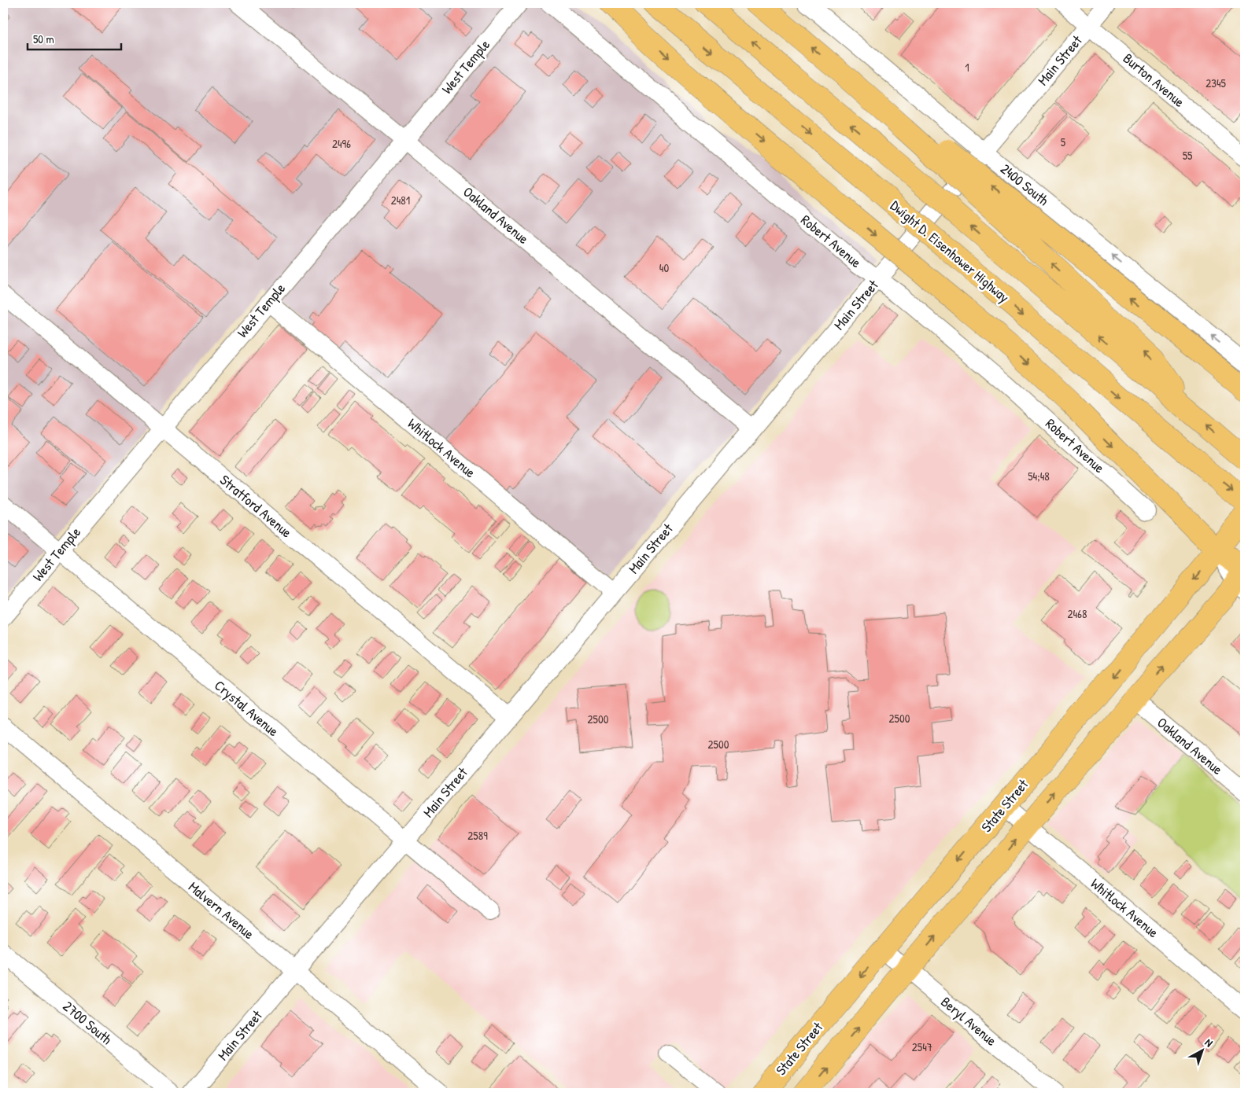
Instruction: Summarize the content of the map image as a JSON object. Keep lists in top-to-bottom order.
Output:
{
  "streets": {
    "main road": ["Dwight D. Eisenhower Highway", "State Street"],
    "street": [
      "Main Street",
      "West Temple",
      "Burton Avenue",
      "2400 South",
      "Oakland Avenue",
      "Robert Avenue",
      "Whitlock Avenue",
      "Stratford Avenue",
      "Crystal Avenue",
      "Malvern Avenue",
      "Beryl Avenue",
      "2700 South"
    ]
  },
  "crossings": [
    ["Main Street", "Burton Avenue"],
    ["Main Street", "2400 South"],
    ["Main Street", "Oakland Avenue"],
    ["Main Street", "Robert Avenue"],
    ["Main Street", "Whitlock Avenue"],
    ["Main Street", "Stratford Avenue"],
    ["Main Street", "Crystal Avenue"],
    ["Main Street", "Malvern Avenue"],
    ["West Temple", "Oakland Avenue"],
    ["West Temple", "Whitlock Avenue"],
    ["West Temple", "Stratford Avenue"],
    ["West Temple", "Crystal Avenue"],
    ["Whitlock Avenue", "State Street"],
    ["State Street", "Beryl Avenue"]
  ],
  "one_way": ["2400 South"],
  "house_numbers": [
    "1",
    "2345",
    "5",
    "2496",
    "55",
    "2481",
    "40",
    "54;48",
    "2468",
    "2500",
    "2500",
    "2500",
    "2589",
    "2547"
  ],
  "scale_bar": "50 m",
  "north": "top right"
}
